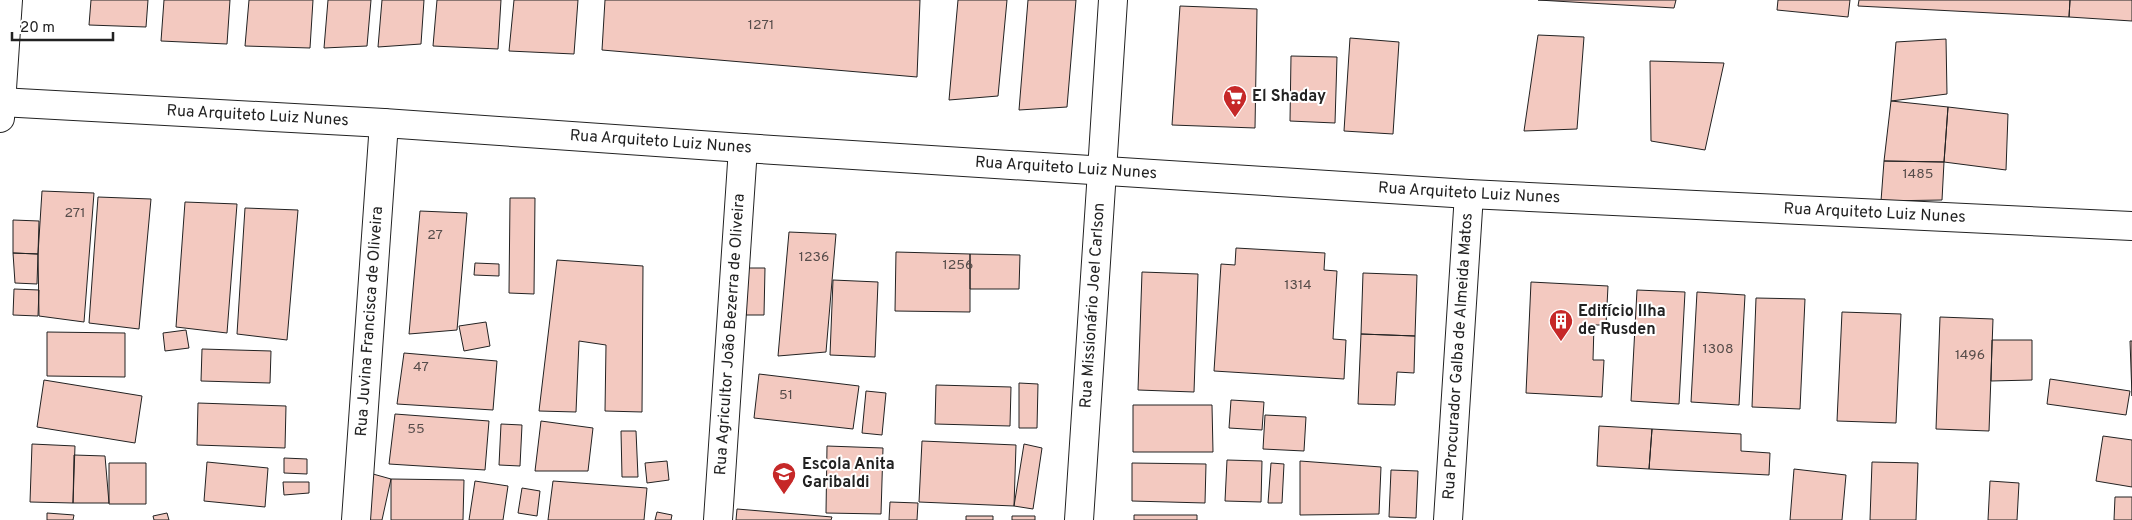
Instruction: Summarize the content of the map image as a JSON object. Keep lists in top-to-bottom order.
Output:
{
  "streets": {
    "main road": [
      "Rua Arquiteto Luiz Nunes",
      "Rua Missionário Joel Carlson",
      "Rua Juvina Francisca de Oliveira",
      "Rua Agricultor João Bezerra de Oliveira",
      "Rua Procurador Galba de Almeida Matos"
    ]
  },
  "crossings": [
    ["Rua Arquiteto Luiz Nunes", "Rua Missionário Joel Carlson"],
    ["Rua Arquiteto Luiz Nunes", "Rua Juvina Francisca de Oliveira"],
    ["Rua Arquiteto Luiz Nunes", "Rua Agricultor João Bezerra de Oliveira"],
    ["Rua Arquiteto Luiz Nunes", "Rua Procurador Galba de Almeida Matos"]
  ],
  "places": {
    "supermarket": ["El Shaday"],
    "building": ["Edifício Ilha de Rusden"],
    "school or university": ["Escola Anita Garibaldi"]
  },
  "house_numbers": [
    "1271",
    "1485",
    "271",
    "27",
    "1236",
    "1256",
    "1314",
    "1308",
    "1496",
    "47",
    "51",
    "55"
  ],
  "scale_bar": "20 m"
}
